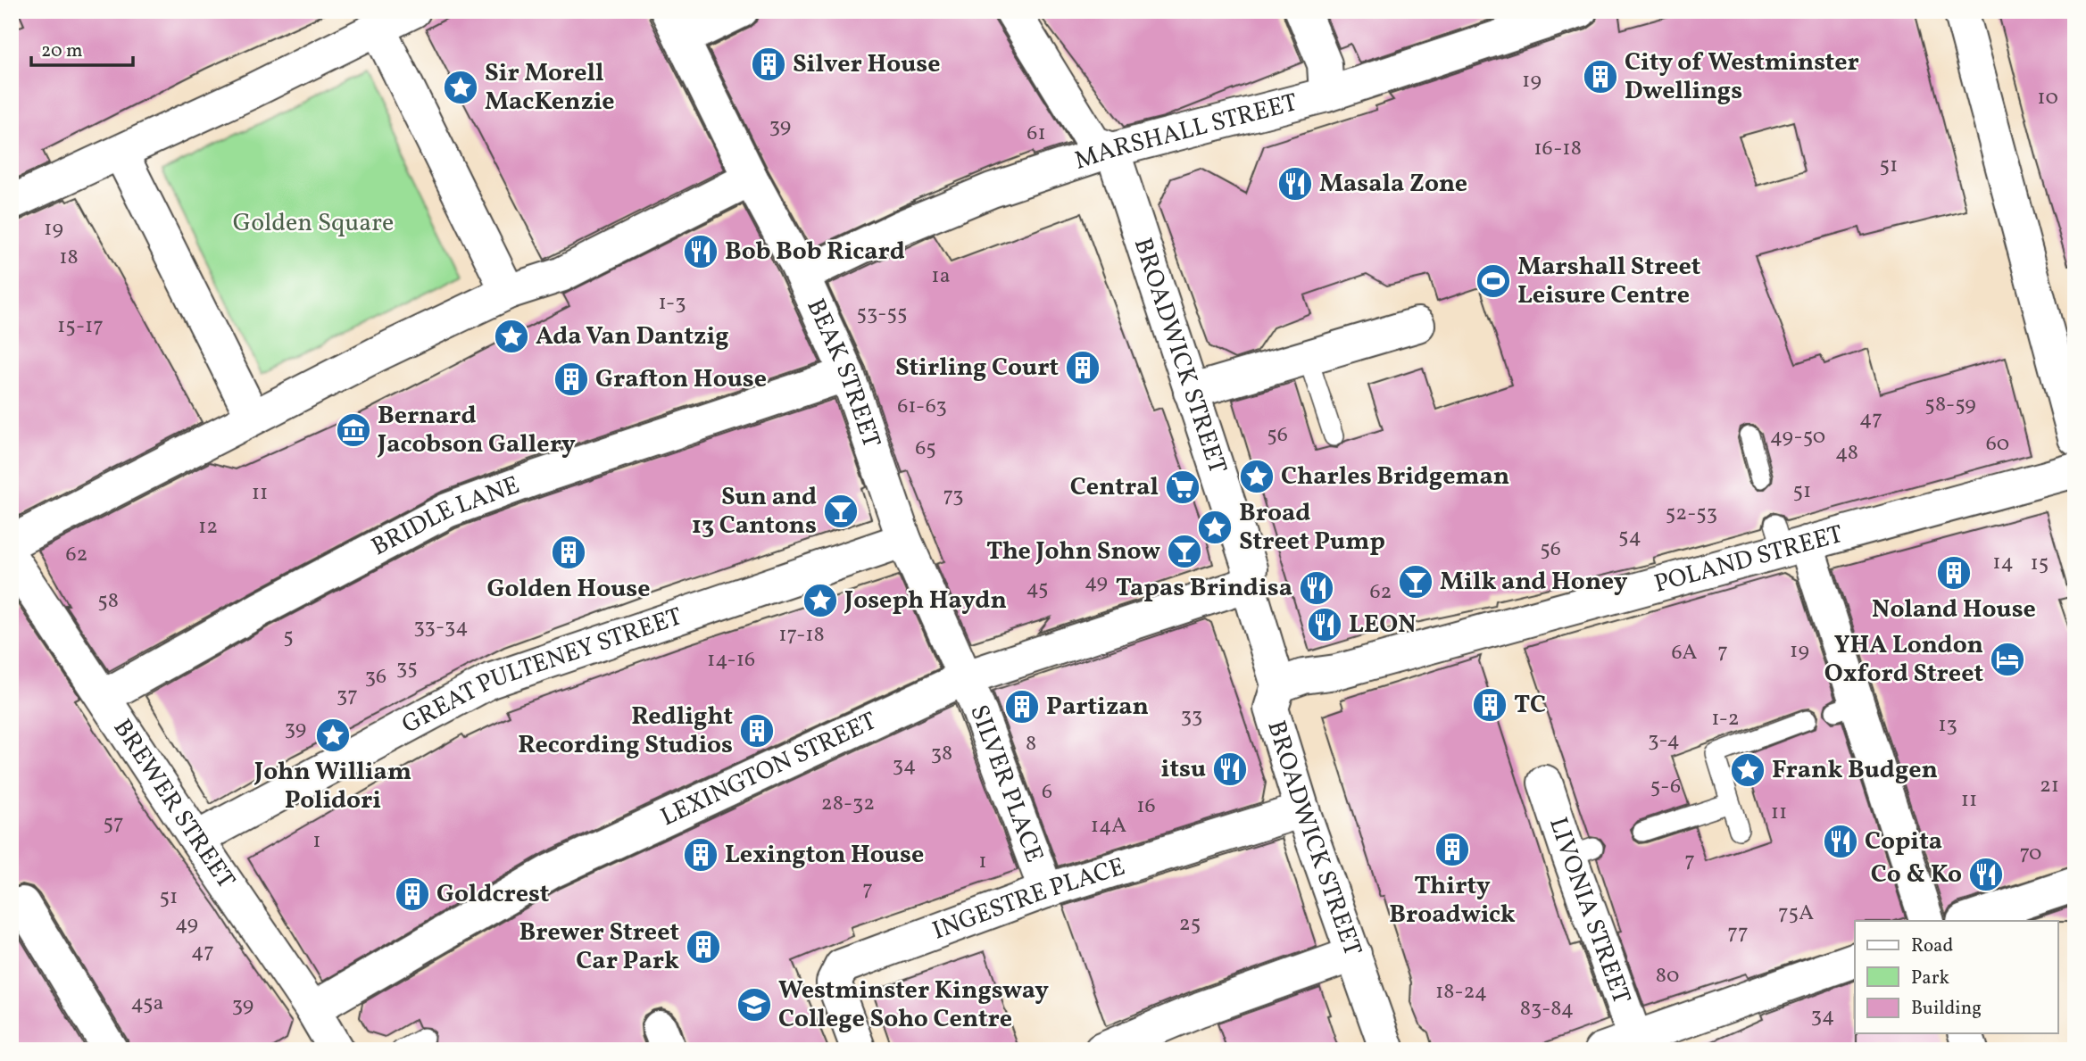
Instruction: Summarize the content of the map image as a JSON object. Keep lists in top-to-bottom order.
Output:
{
  "streets": {
    "street": [
      "MARSHALL STREET",
      "BROADWICK STREET",
      "BEAK STREET",
      "BRIDLE LANE",
      "POLAND STREET",
      "GREAT PULTENEY STREET",
      "LEXINGTON STREET",
      "SILVER PLACE",
      "BREWER STREET",
      "INGESTRE PLACE",
      "LIVONIA STREET"
    ]
  },
  "crossings": [
    ["MARSHALL STREET", "BROADWICK STREET"],
    ["MARSHALL STREET", "BEAK STREET"],
    ["BROADWICK STREET", "POLAND STREET"],
    ["BROADWICK STREET", "LEXINGTON STREET"],
    ["BROADWICK STREET", "INGESTRE PLACE"],
    ["BEAK STREET", "BRIDLE LANE"],
    ["BEAK STREET", "GREAT PULTENEY STREET"],
    ["BEAK STREET", "LEXINGTON STREET"],
    ["BEAK STREET", "SILVER PLACE"],
    ["BRIDLE LANE", "BREWER STREET"],
    ["GREAT PULTENEY STREET", "BREWER STREET"],
    ["LEXINGTON STREET", "SILVER PLACE"],
    ["LEXINGTON STREET", "BREWER STREET"],
    ["SILVER PLACE", "INGESTRE PLACE"]
  ],
  "parks": ["Golden Square"],
  "places": {
    "building": [
      "Silver House",
      "City of Westminster Dwellings",
      "Stirling Court",
      "Grafton House",
      "Golden House",
      "Noland House",
      "TC",
      "Partizan",
      "Redlight Recording Studios",
      "Thirty Broadwick",
      "Lexington House",
      "Goldcrest",
      "Brewer Street Car Park"
    ],
    "place": [
      "Sir Morell MacKenzie",
      "Ada Van Dantzig",
      "Charles Bridgeman",
      "Broad Street Pump",
      "Joseph Haydn",
      "John William Polidori",
      "Frank Budgen"
    ],
    "restaurant": [
      "Masala Zone",
      "Bob Bob Ricard",
      "Tapas Brindisa",
      "LEON",
      "itsu",
      "Copita",
      "Co & Ko"
    ],
    "sports": ["Marshall Street Leisure Centre"],
    "museum": ["Bernard Jacobson Gallery"],
    "supermarket": ["Central"],
    "bar": ["Sun and 13 Cantons", "The John Snow", "Milk and Honey"],
    "hotel": ["YHA London Oxford Street"],
    "school or university": ["Westminster Kingsway College Soho Centre"]
  },
  "house_numbers": [
    "19",
    "10",
    "39",
    "61",
    "16-18",
    "51",
    "19",
    "18",
    "1a",
    "1-3",
    "53-55",
    "15-17",
    "58-59",
    "61-63",
    "47",
    "56",
    "49-50",
    "60",
    "65",
    "48",
    "51",
    "11",
    "73",
    "52-53",
    "12",
    "54",
    "56",
    "62",
    "14",
    "15",
    "49",
    "45",
    "62",
    "58",
    "33-34",
    "17-18",
    "5",
    "19",
    "7",
    "6A",
    "14-16",
    "35",
    "36",
    "37",
    "33",
    "1-2",
    "13",
    "39",
    "3-4",
    "8",
    "38",
    "34",
    "21",
    "5-6",
    "6",
    "11",
    "28-32",
    "16",
    "11",
    "57",
    "14A",
    "1",
    "70",
    "7",
    "1",
    "7",
    "51",
    "75A",
    "49",
    "25",
    "77",
    "47",
    "80",
    "18-24",
    "45a",
    "39",
    "83-84",
    "34"
  ],
  "legend": ["Road", "Park", "Building"],
  "scale_bar": "20 m"
}
